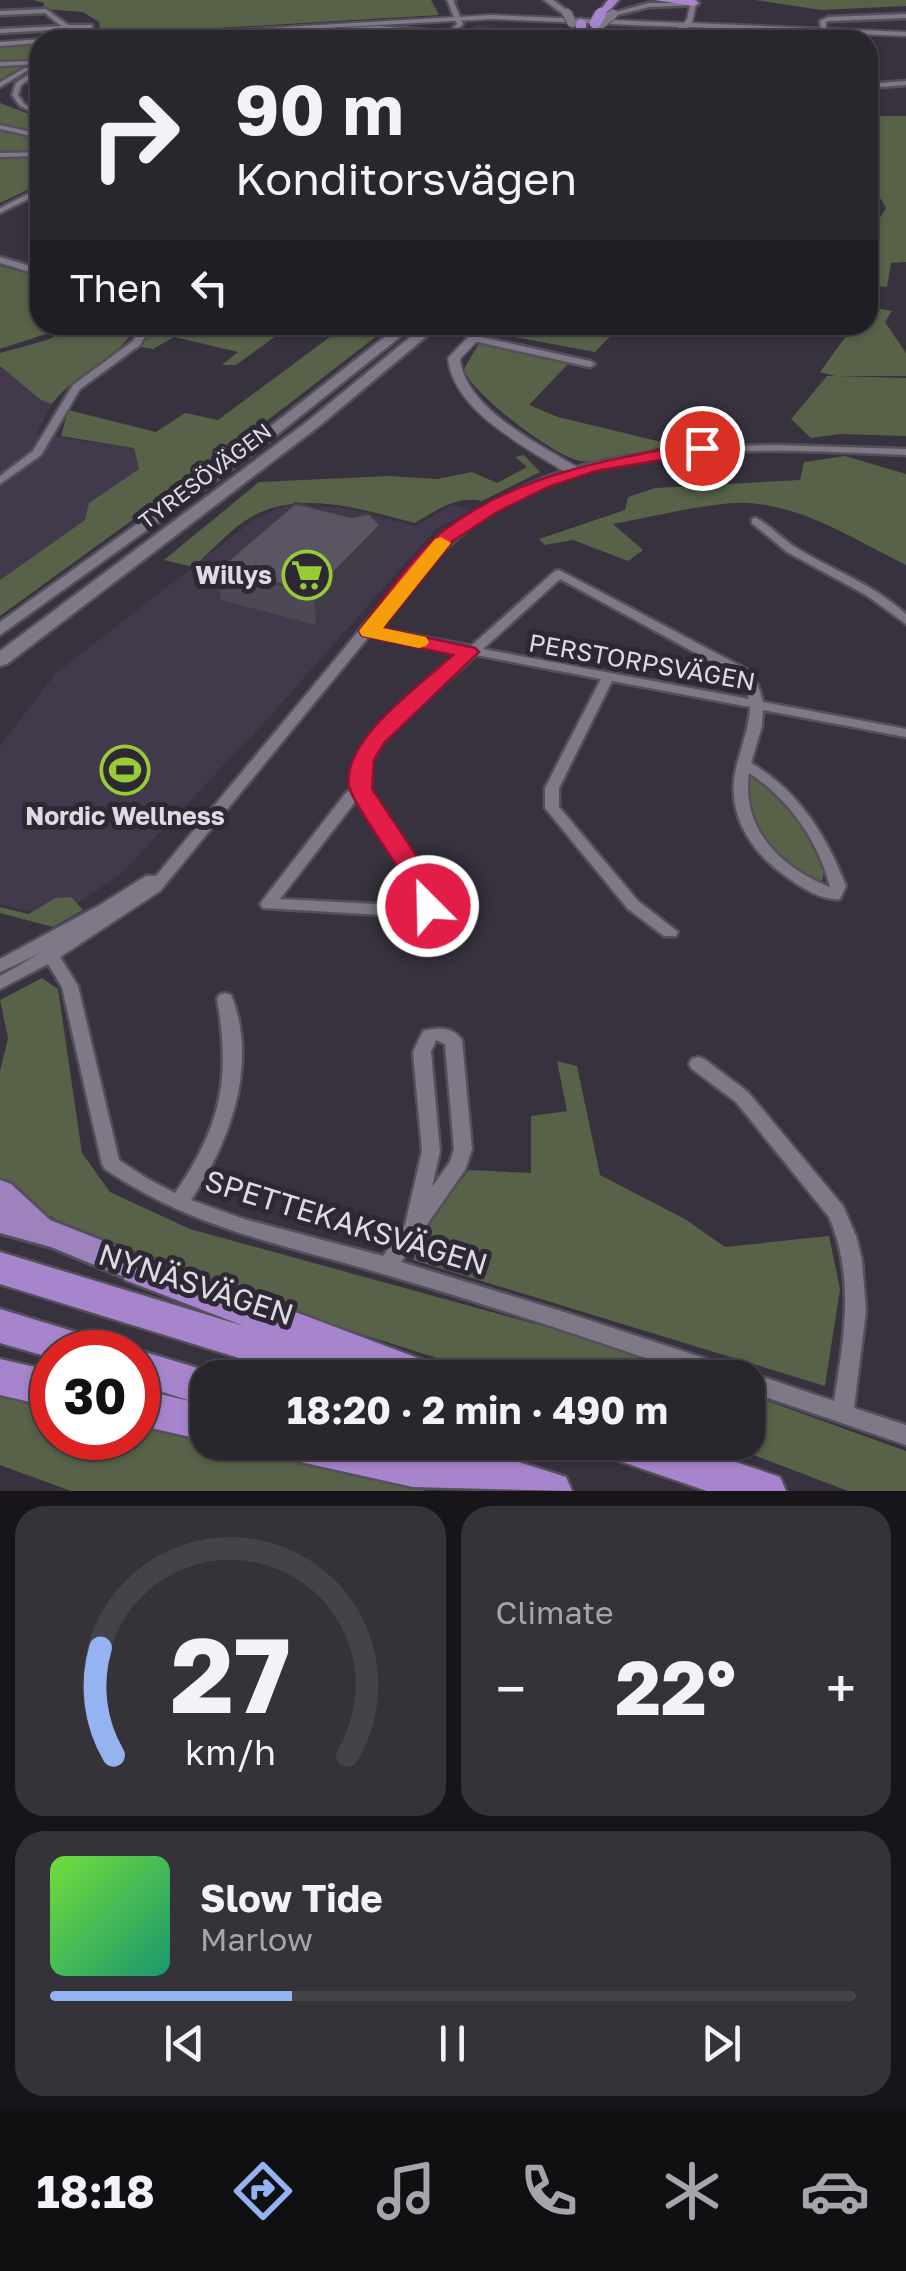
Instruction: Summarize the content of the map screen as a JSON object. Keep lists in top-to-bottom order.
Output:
{
  "streets": {
    "highway": ["NYNÄSVÄGEN"],
    "main road": ["TYRESÖVÄGEN"],
    "street": ["PERSTORPSVÄGEN", "SPETTEKAKSVÄGEN"]
  },
  "places": {
    "supermarket": ["Willys"],
    "sports": ["Nordic Wellness"]
  },
  "page": {
    "turn": ["90 m", "Konditorsvägen"],
    "then": "Then",
    "limit": "30",
    "trip": "18:20 · 2 min · 490 m",
    "tile": "Climate",
    "heat": ["−", "22°", "+"],
    "song": ["Slow Tide", "Marlow"],
    "tabs": "18:18",
    "gauge": ["27", "km/h"]
  }
}
